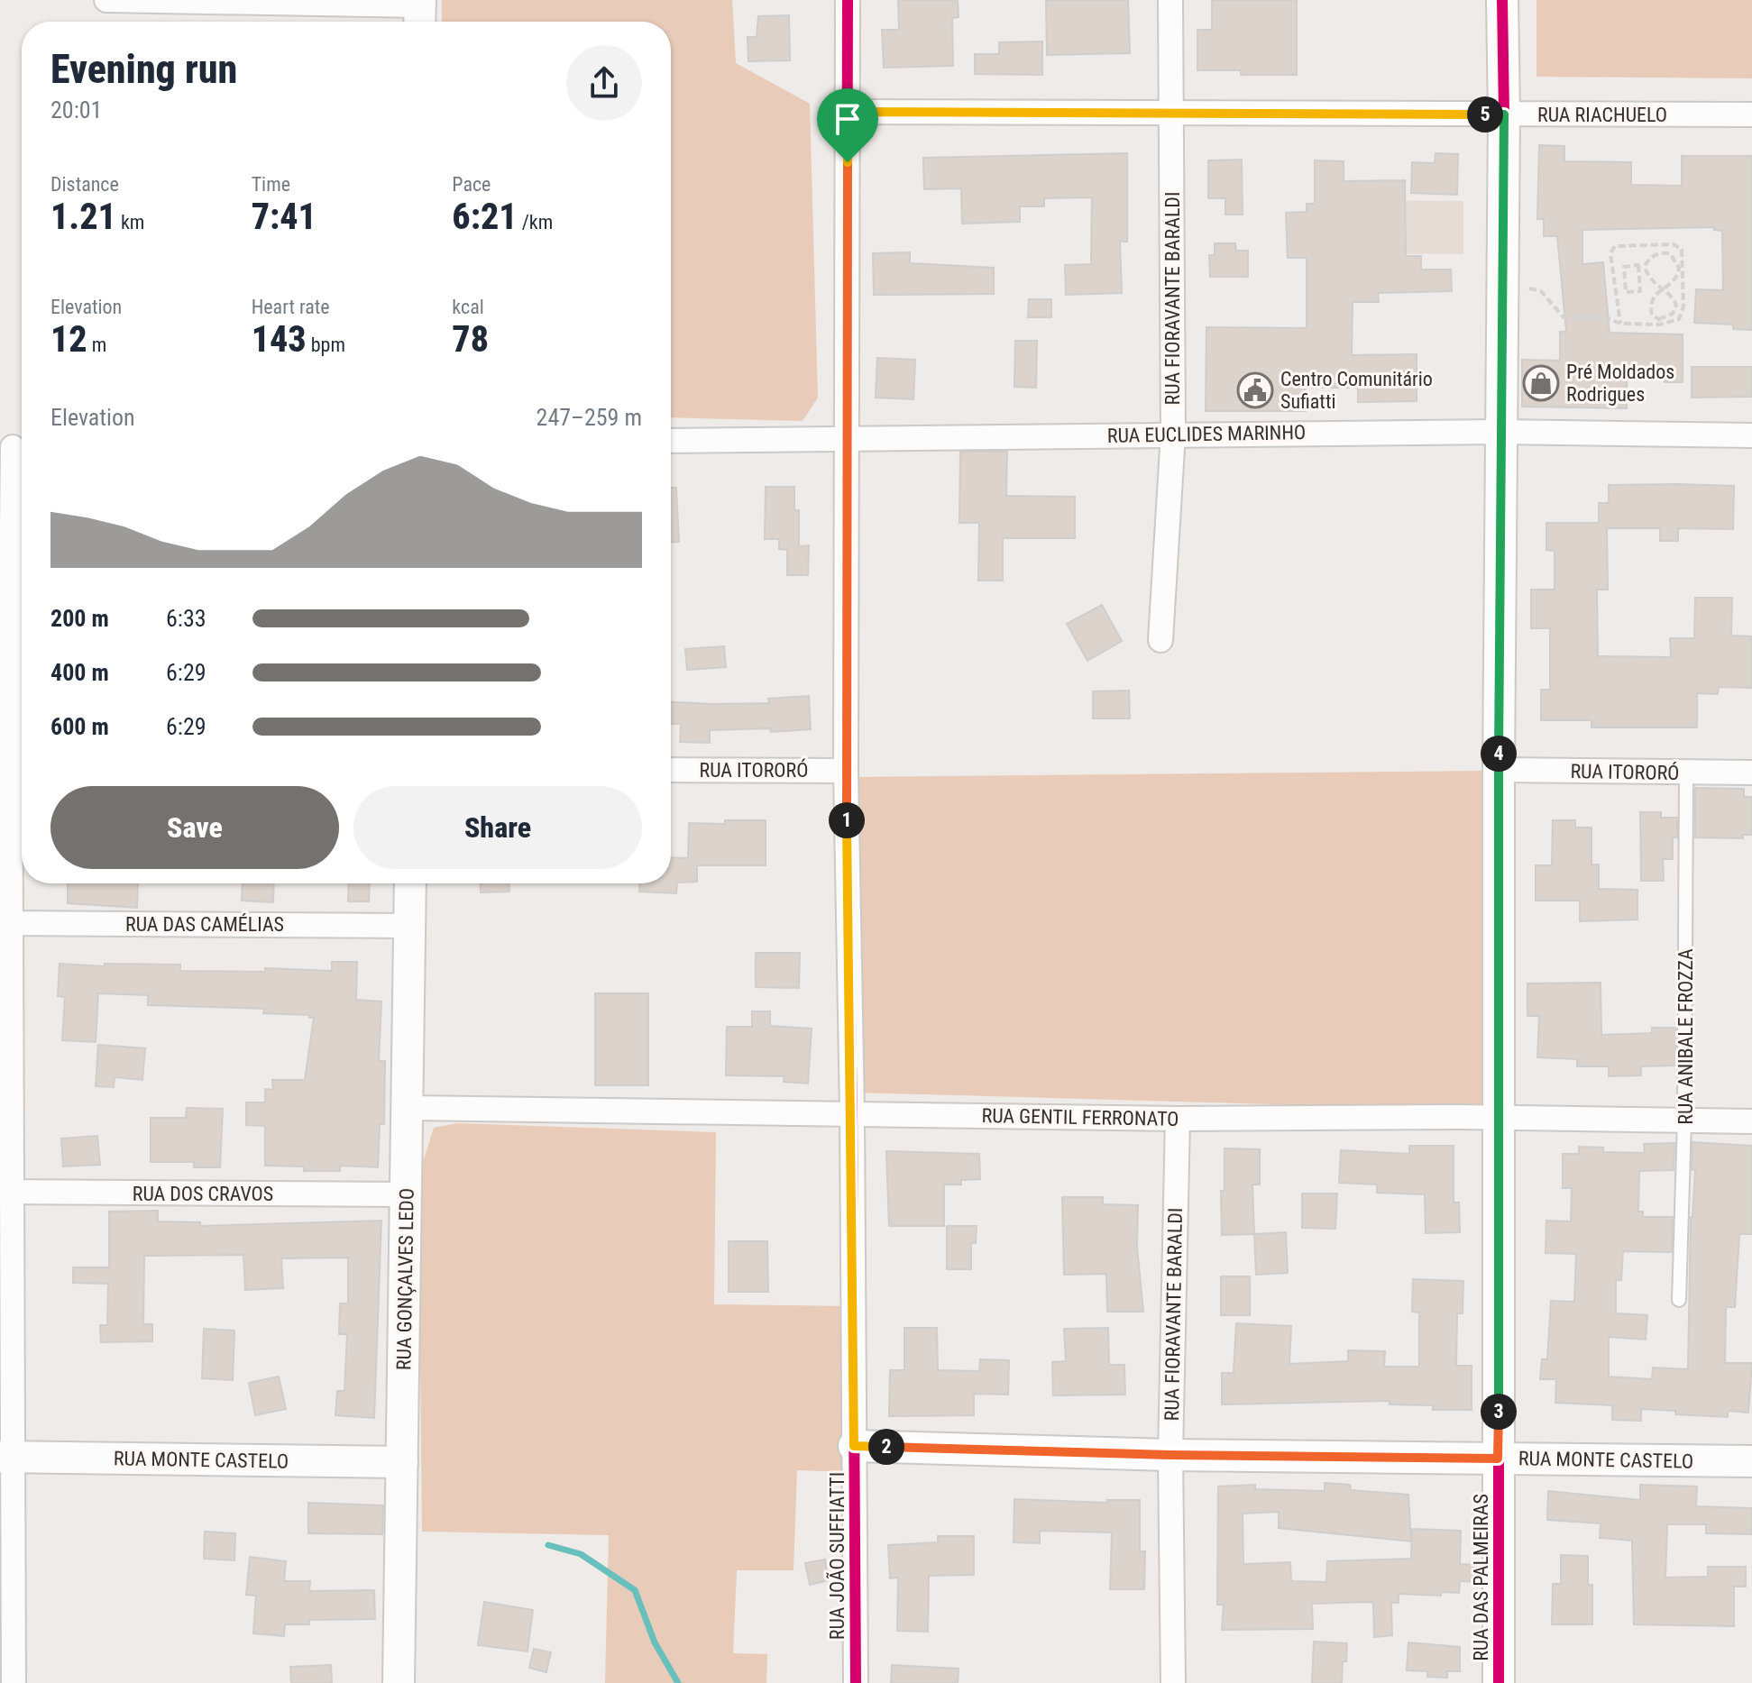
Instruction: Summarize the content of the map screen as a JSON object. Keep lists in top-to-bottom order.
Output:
{
  "streets": {
    "street": [
      "RUA RIACHUELO",
      "RUA FIORAVANTE BARALDI",
      "RUA EUCLIDES MARINHO",
      "RUA ITORORÓ",
      "RUA DAS CAMÉLIAS",
      "RUA GENTIL FERRONATO",
      "RUA DOS CRAVOS",
      "RUA GONÇALVES LEDO",
      "RUA MONTE CASTELO",
      "RUA JOÃO SUFFIATTI",
      "RUA DAS PALMEIRAS"
    ],
    "lane": ["RUA ANIBALE FROZZA"]
  },
  "crossings": [
    ["RUA RIACHUELO", "RUA FIORAVANTE BARALDI"],
    ["RUA RIACHUELO", "RUA JOÃO SUFFIATTI"],
    ["RUA RIACHUELO", "RUA DAS PALMEIRAS"],
    ["RUA FIORAVANTE BARALDI", "RUA EUCLIDES MARINHO"],
    ["RUA FIORAVANTE BARALDI", "RUA GENTIL FERRONATO"],
    ["RUA FIORAVANTE BARALDI", "RUA MONTE CASTELO"],
    ["RUA EUCLIDES MARINHO", "RUA JOÃO SUFFIATTI"],
    ["RUA EUCLIDES MARINHO", "RUA DAS PALMEIRAS"],
    ["RUA ITORORÓ", "RUA ANIBALE FROZZA"],
    ["RUA ITORORÓ", "RUA JOÃO SUFFIATTI"],
    ["RUA ITORORÓ", "RUA DAS PALMEIRAS"],
    ["RUA DAS CAMÉLIAS", "RUA GONÇALVES LEDO"],
    ["RUA ANIBALE FROZZA", "RUA GENTIL FERRONATO"],
    ["RUA GENTIL FERRONATO", "RUA GONÇALVES LEDO"],
    ["RUA GENTIL FERRONATO", "RUA JOÃO SUFFIATTI"],
    ["RUA GENTIL FERRONATO", "RUA DAS PALMEIRAS"],
    ["RUA DOS CRAVOS", "RUA GONÇALVES LEDO"],
    ["RUA GONÇALVES LEDO", "RUA MONTE CASTELO"],
    ["RUA MONTE CASTELO", "RUA JOÃO SUFFIATTI"],
    ["RUA MONTE CASTELO", "RUA DAS PALMEIRAS"]
  ],
  "places": {
    "shop": ["Pré Moldados Rodrigues"],
    "public building": ["Centro Comunitário Sufiatti"]
  },
  "page": {
    "heading": ["Evening run", "20:01"],
    "pins": [
      "5",
      "4",
      "1",
      "3",
      "2"
    ],
    "stats": [
      ["Distance", "1.21 km"],
      ["Time", "7:41"],
      ["Pace", "6:21 /km"],
      ["Elevation", "12 m"],
      ["Heart rate", "143 bpm"],
      ["kcal", "78"]
    ],
    "chart": ["Elevation", "247–259 m"],
    "list": [
      {
        "name": "200 m",
        "note": "6:33"
      },
      {
        "name": "400 m",
        "note": "6:29"
      },
      {
        "name": "600 m",
        "note": "6:29"
      }
    ],
    "buttons": ["Save", "Share"]
  }
}
